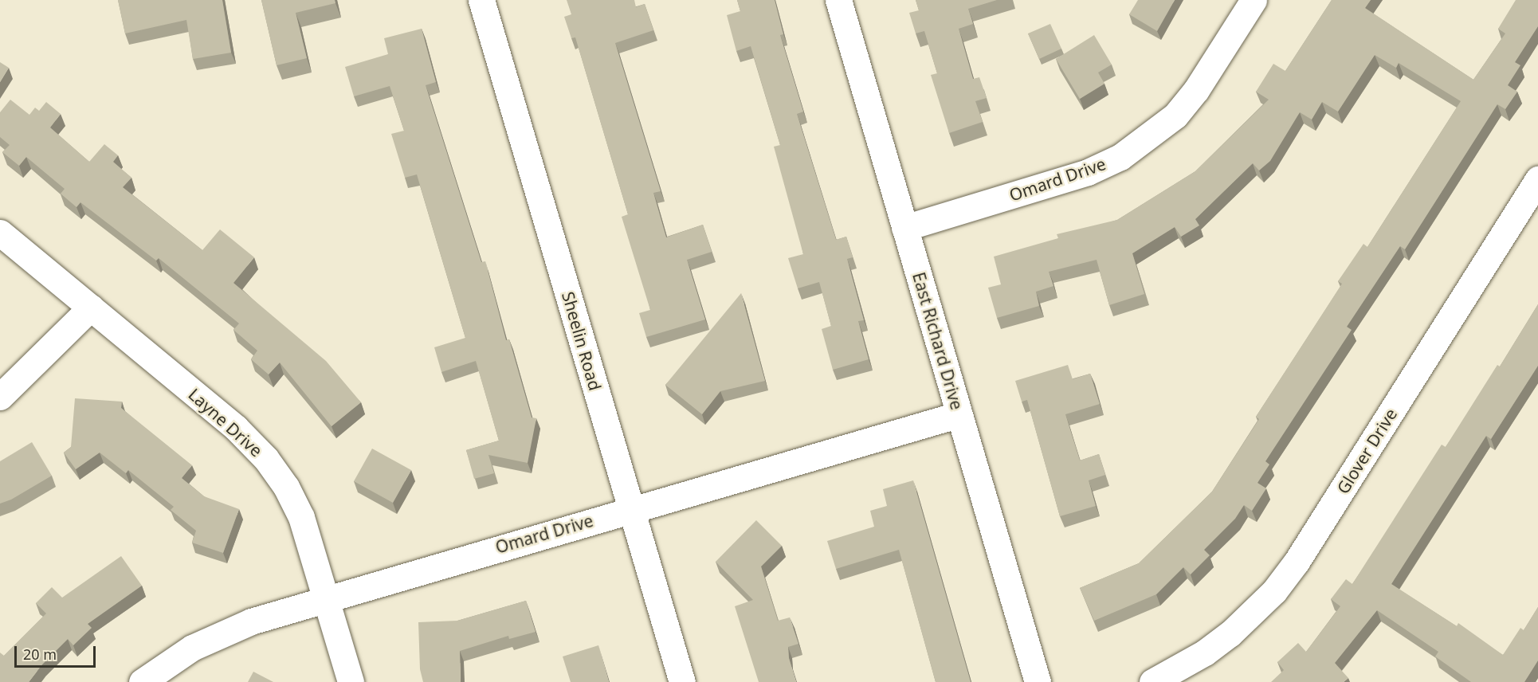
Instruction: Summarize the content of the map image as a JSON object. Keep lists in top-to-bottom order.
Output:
{
  "streets": {
    "street": [
      "Omard Drive",
      "Sheelin Road",
      "East Richard Drive",
      "Layne Drive",
      "Glover Drive"
    ]
  },
  "crossings": [
    ["Omard Drive", "Sheelin Road"],
    ["Omard Drive", "East Richard Drive"],
    ["Omard Drive", "Layne Drive"]
  ],
  "scale_bar": "20 m"
}
